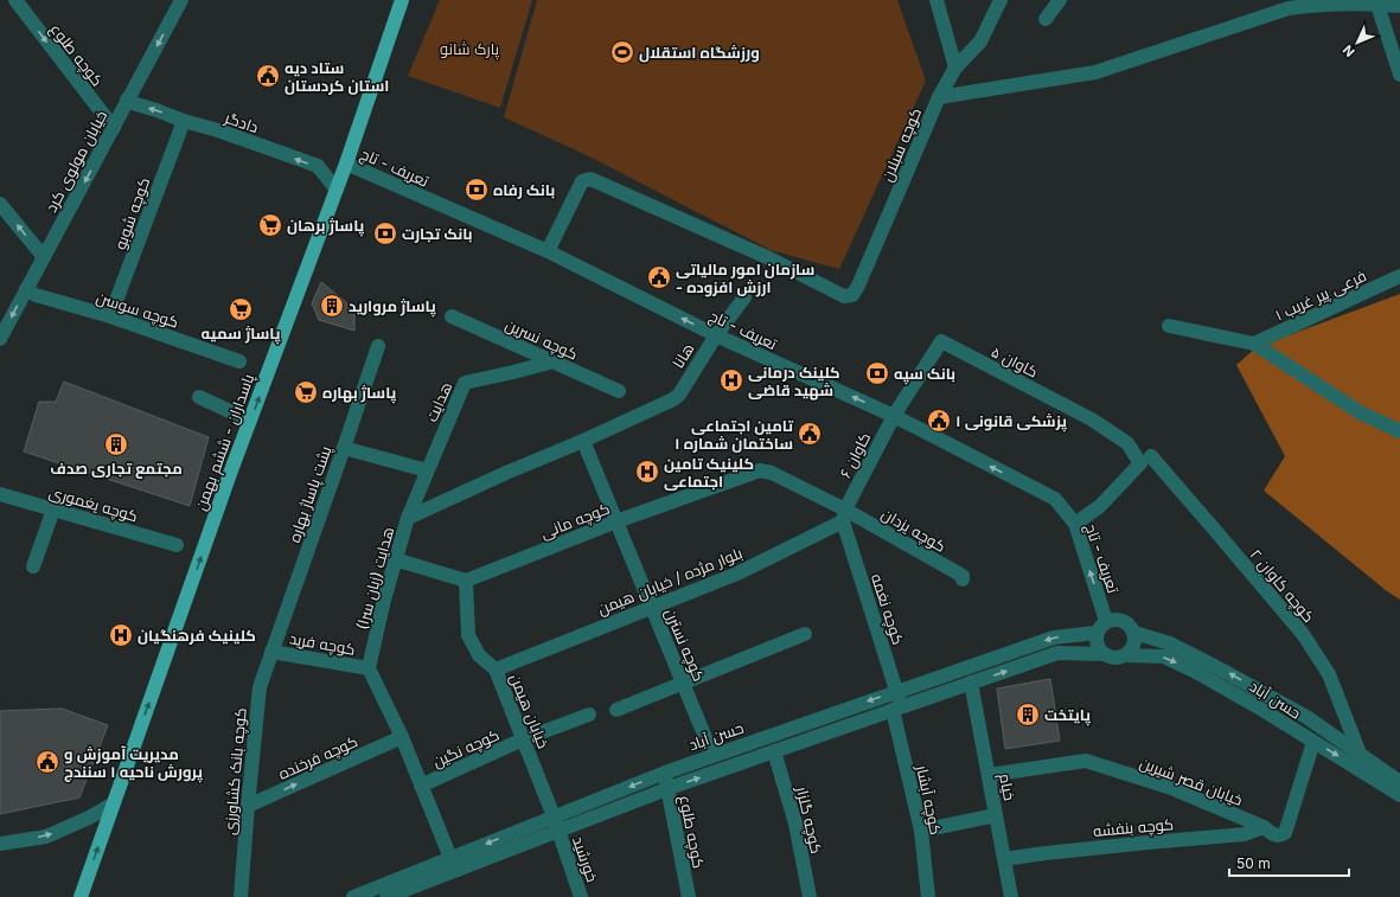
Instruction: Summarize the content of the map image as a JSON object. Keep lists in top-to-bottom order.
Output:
{
  "streets": {
    "main road": ["پاسداران - ششم بهمن"],
    "street": [
      "کوچه طلوع",
      "دادگر",
      "کوچه سبلان",
      "خیابان مولوی کرد",
      "تعریف - تاج",
      "کوچه شوبو",
      "فرعی پیر غریب ۱",
      "کوچه سوسن",
      "کوچه نسرین",
      "هانا",
      "کاوان ۵",
      "هدایت",
      "کاوان ۶",
      "پشت پاساژ بهاره",
      "کوچه یغموری",
      "کوچه مانی",
      "کوچه یزدان",
      "هدایت (زبان سرا)",
      "بلوار مژده / خیابان هیمن",
      "کوچه کاوان ۲",
      "کوچه نغمه",
      "کوچه فرید",
      "کوچه نسترن",
      "حسن آباد",
      "خیابان هیمن",
      "کوچه نگین",
      "کوچه فرخنده",
      "کوچه بانک کشاورزی",
      "خیابان قصر شیرین",
      "خیام",
      "کوچه آبشار",
      "کوچه گلزار",
      "کوچه بنفشه",
      "خورشید"
    ]
  },
  "crossings": [
    ["کوچه طلوع", "خیابان مولوی کرد"],
    ["کوچه طلوع", "حسن آباد"],
    ["دادگر", "خیابان مولوی کرد"],
    ["دادگر", "کوچه شوبو"],
    ["دادگر", "پاسداران - ششم بهمن"],
    ["کوچه سبلان", "تعریف - تاج"],
    ["خیابان مولوی کرد", "کوچه سوسن"],
    ["تعریف - تاج", "هانا"],
    ["تعریف - تاج", "کاوان ۵"],
    ["تعریف - تاج", "پاسداران - ششم بهمن"],
    ["تعریف - تاج", "کاوان ۶"],
    ["تعریف - تاج", "حسن آباد"],
    ["کوچه شوبو", "کوچه سوسن"],
    ["کوچه نسرین", "هدایت"],
    ["هانا", "هدایت (زبان سرا)"],
    ["کاوان ۵", "کاوان ۶"],
    ["کاوان ۵", "کوچه کاوان ۲"],
    ["هدایت", "هدایت (زبان سرا)"],
    ["کاوان ۶", "کوچه یزدان"],
    ["کاوان ۶", "بلوار مژده / خیابان هیمن"],
    ["کاوان ۶", "کوچه نغمه"],
    ["پشت پاساژ بهاره", "کوچه فرید"],
    ["پشت پاساژ بهاره", "کوچه بانک کشاورزی"],
    ["کوچه مانی", "کوچه یزدان"],
    ["کوچه مانی", "کوچه نسترن"],
    ["کوچه مانی", "خیابان هیمن"],
    ["کوچه یزدان", "بلوار مژده / خیابان هیمن"],
    ["کوچه یزدان", "کوچه نغمه"],
    ["هدایت (زبان سرا)", "کوچه فرید"],
    ["هدایت (زبان سرا)", "کوچه نسترن"],
    ["بلوار مژده / خیابان هیمن", "کوچه نغمه"],
    ["بلوار مژده / خیابان هیمن", "کوچه نسترن"],
    ["بلوار مژده / خیابان هیمن", "خیابان هیمن"],
    ["کوچه کاوان ۲", "حسن آباد"],
    ["کوچه نغمه", "حسن آباد"],
    ["کوچه نغمه", "کوچه آبشار"],
    ["کوچه فرید", "کوچه بانک کشاورزی"],
    ["کوچه نسترن", "حسن آباد"],
    ["حسن آباد", "خیابان هیمن"],
    ["حسن آباد", "خیابان قصر شیرین"],
    ["حسن آباد", "خیام"],
    ["حسن آباد", "کوچه آبشار"],
    ["حسن آباد", "کوچه گلزار"],
    ["حسن آباد", "خورشید"],
    ["خیابان هیمن", "کوچه نگین"],
    ["خیابان هیمن", "خورشید"],
    ["کوچه فرخنده", "کوچه بانک کشاورزی"],
    ["خیابان قصر شیرین", "خیام"],
    ["خیابان قصر شیرین", "کوچه بنفشه"],
    ["خیام", "کوچه بنفشه"]
  ],
  "one_way": [
    "کوچه طلوع",
    "دادگر",
    "خیابان مولوی کرد",
    "تعریف - تاج",
    "پاسداران - ششم بهمن",
    "کوچه فرخنده"
  ],
  "parks": ["پارک شانو"],
  "places": {
    "sports": ["ورزشگاه استقلال"],
    "public building": [
      "ستاد دیه استان کردستان",
      "سازمان امور مالیاتی - ارزش افزوده",
      "پزشکی قانونی ۱",
      "تامین اجتماعی ساختمان شماره ۱",
      "مدیریت آموزش و پرورش ناحیه ۱ سنندج"
    ],
    "bank": ["بانک رفاه", "بانک تجارت", "بانک سپه"],
    "supermarket": ["پاساژ برهان", "پاساژ سمیه", "پاساژ بهاره"],
    "building": ["پاساژ مروارید", "مجتمع تجاری صدف", "پایتخت"],
    "hospital": ["کلینک درمانی شهید قاضی", "کلینیک تامین اجتماعی", "کلینیک فرهنگیان"]
  },
  "scale_bar": "50 m",
  "north": "bottom left"
}
